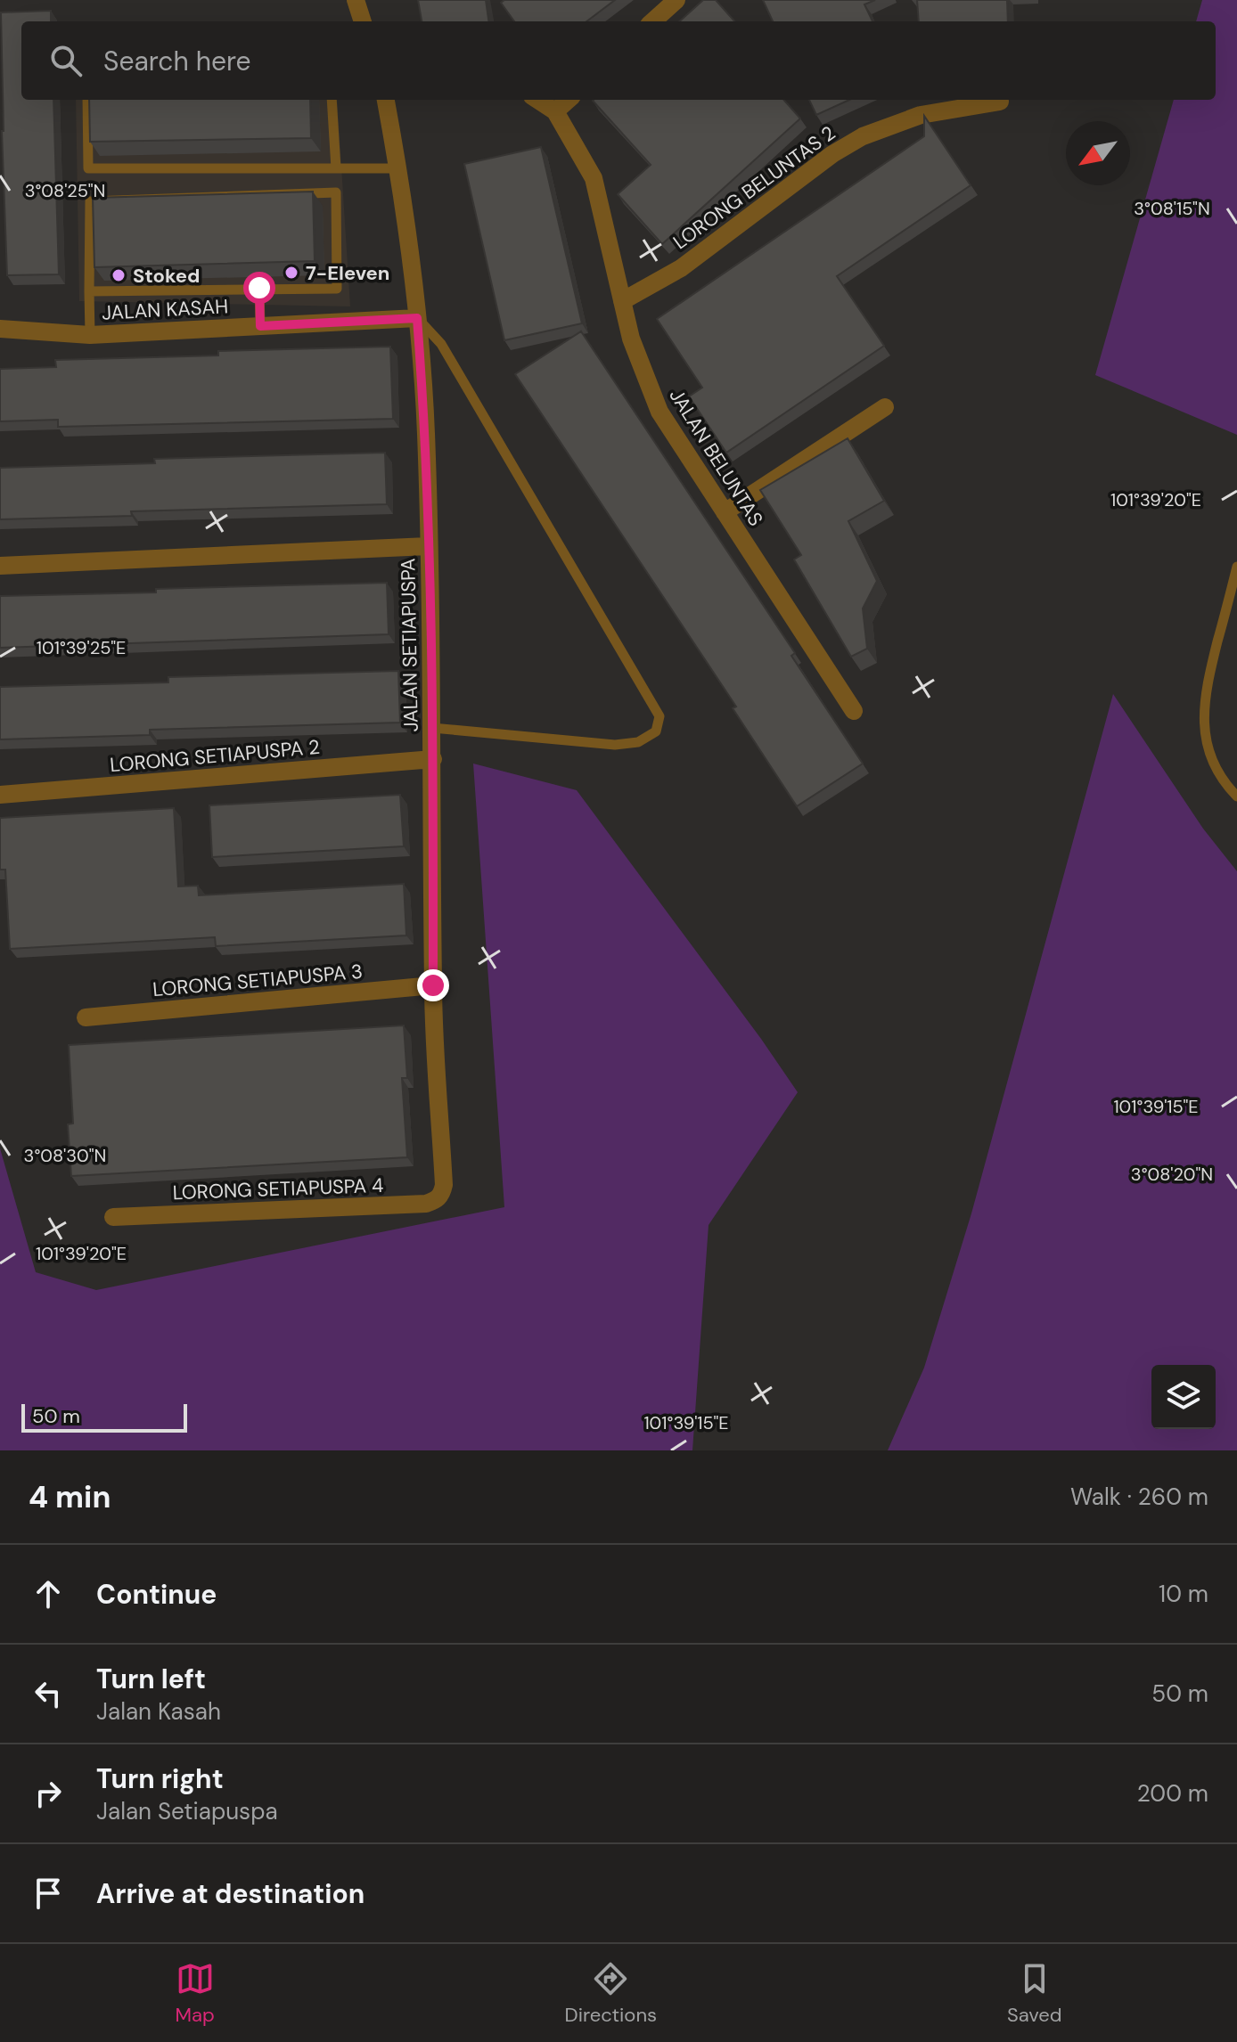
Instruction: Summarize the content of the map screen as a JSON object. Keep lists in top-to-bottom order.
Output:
{
  "streets": {
    "street": [
      "LORONG BELUNTAS 2",
      "JALAN KASAH",
      "JALAN BELUNTAS",
      "JALAN SETIAPUSPA",
      "LORONG SETIAPUSPA 2",
      "LORONG SETIAPUSPA 3",
      "LORONG SETIAPUSPA 4"
    ]
  },
  "crossings": [
    ["LORONG BELUNTAS 2", "JALAN BELUNTAS"],
    ["JALAN KASAH", "JALAN SETIAPUSPA"],
    ["JALAN SETIAPUSPA", "LORONG SETIAPUSPA 2"],
    ["JALAN SETIAPUSPA", "LORONG SETIAPUSPA 3"],
    ["JALAN SETIAPUSPA", "LORONG SETIAPUSPA 4"]
  ],
  "places": ["7-Eleven", "Stoked"],
  "scale_bar": "50 m",
  "north": "bottom left",
  "page": {
    "search": "Search here",
    "scale": "50 m",
    "heading": ["4 min", "Walk · 260 m"],
    "list": [
      ["Continue", "10 m"],
      ["Turn left", "Jalan Kasah", "50 m"],
      ["Turn right", "Jalan Setiapuspa", "200 m"],
      "Arrive at destination"
    ],
    "nav": ["Map", "Directions", "Saved"]
  },
  "coordinates": [
    "3°08'25\"N",
    "3°08'15\"N",
    "101°39'20\"E",
    "101°39'25\"E",
    "101°39'15\"E",
    "3°08'30\"N",
    "3°08'20\"N"
  ]
}
